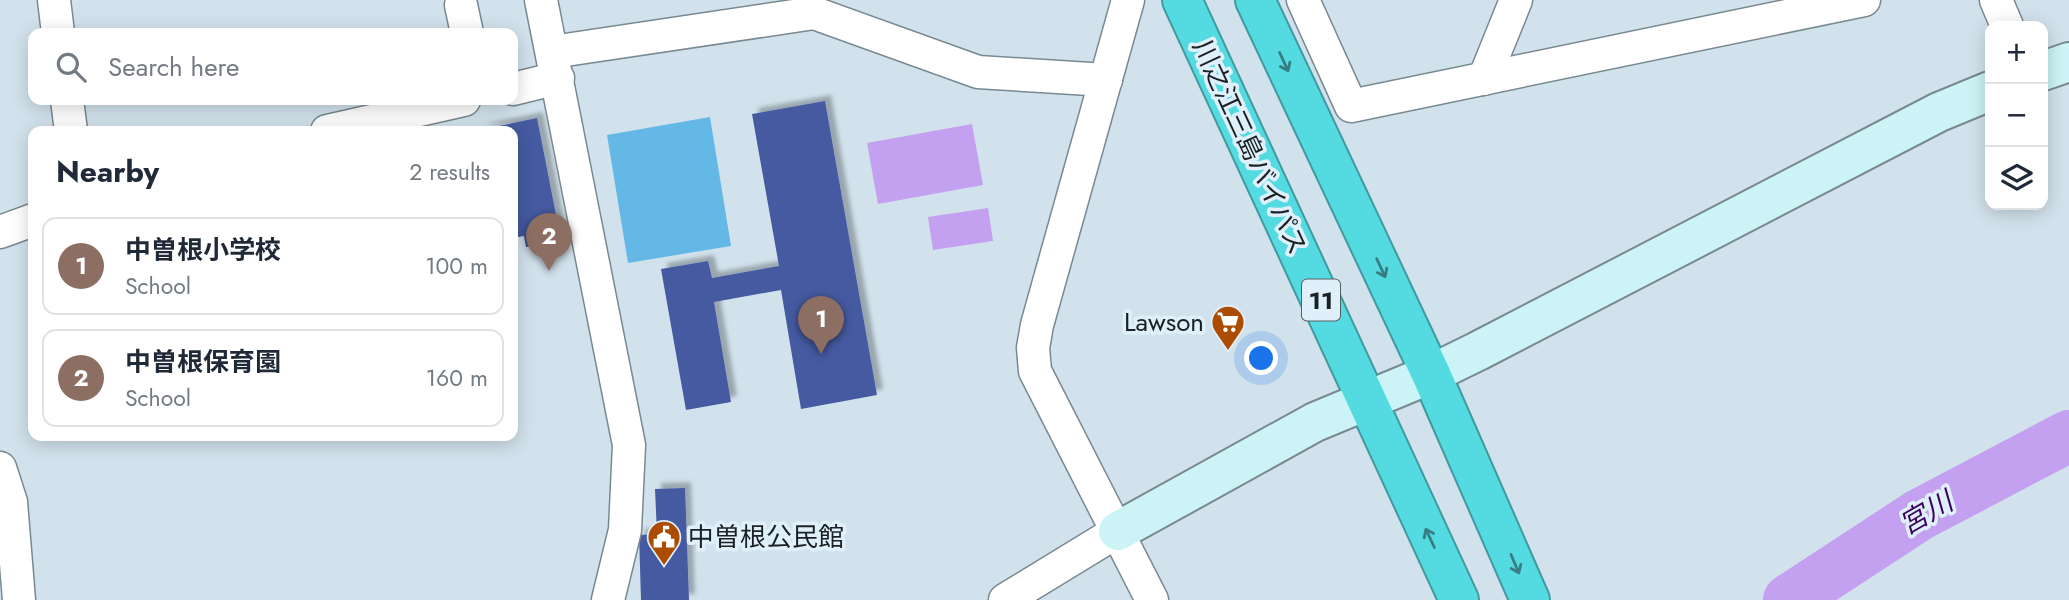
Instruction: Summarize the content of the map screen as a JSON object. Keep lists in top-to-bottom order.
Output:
{
  "streets": {
    "highway": ["川之江三島バイパス", "11"]
  },
  "water": ["宮川"],
  "places": {
    "supermarket": ["Lawson"],
    "public building": ["中曽根公民館"]
  },
  "page": {
    "map_buttons": ["+", "−"],
    "search": "Search here",
    "heading": ["Nearby", "2 results"],
    "pins": ["2", "1"],
    "list": [
      {
        "mark": "1",
        "name": "中曽根小学校",
        "note": "School",
        "value": "100 m"
      },
      {
        "mark": "2",
        "name": "中曽根保育園",
        "note": "School",
        "value": "160 m"
      }
    ]
  }
}
